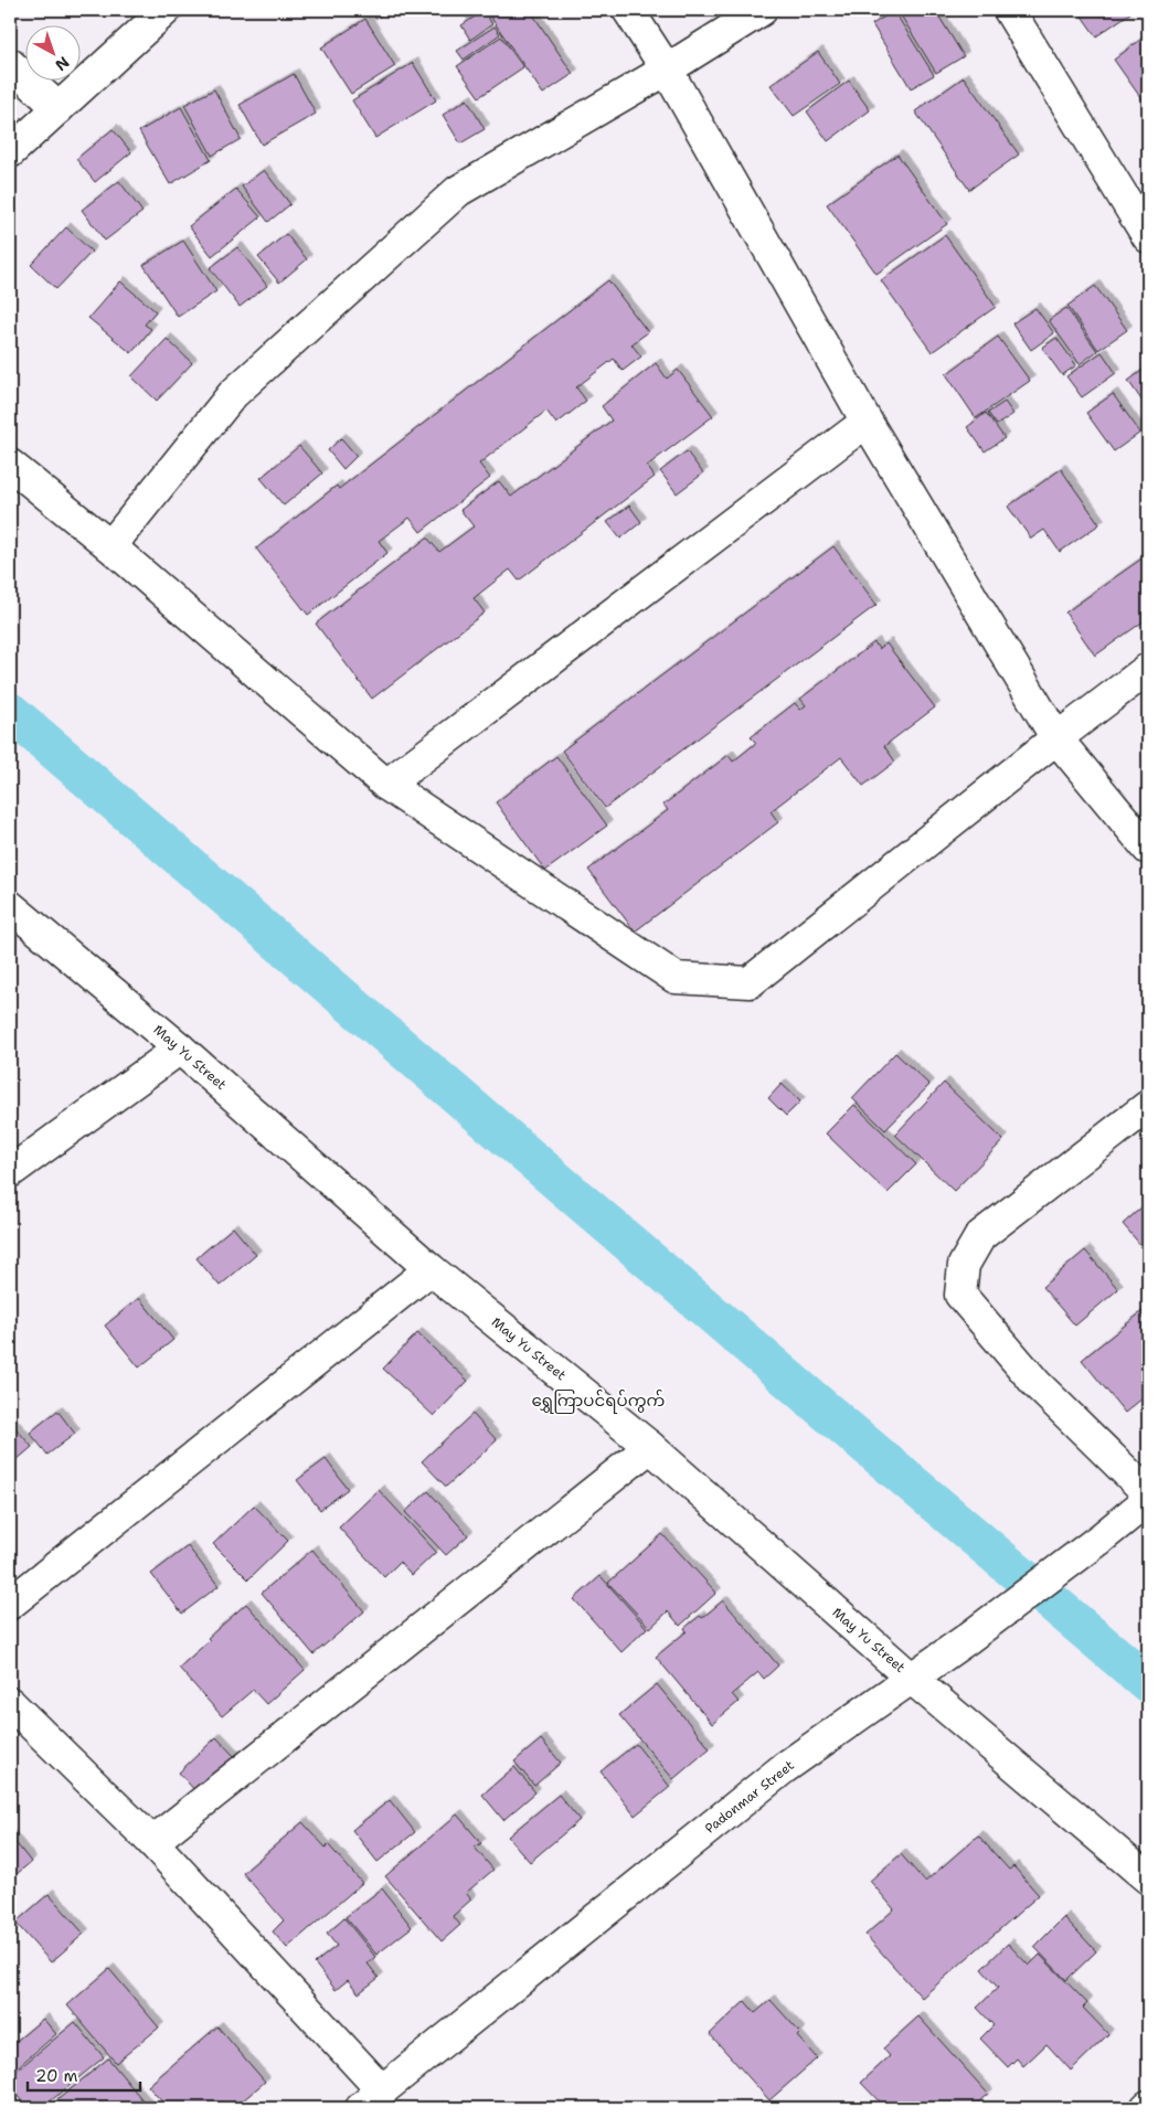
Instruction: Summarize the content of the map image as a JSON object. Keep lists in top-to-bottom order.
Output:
{
  "streets": {
    "street": ["May Yu Street", "Padonmar Street"]
  },
  "crossings": [
    ["May Yu Street", "Padonmar Street"]
  ],
  "districts": ["ရွှေကြာပင်ရပ်ကွက်"],
  "scale_bar": "20 m",
  "north": "bottom right"
}
